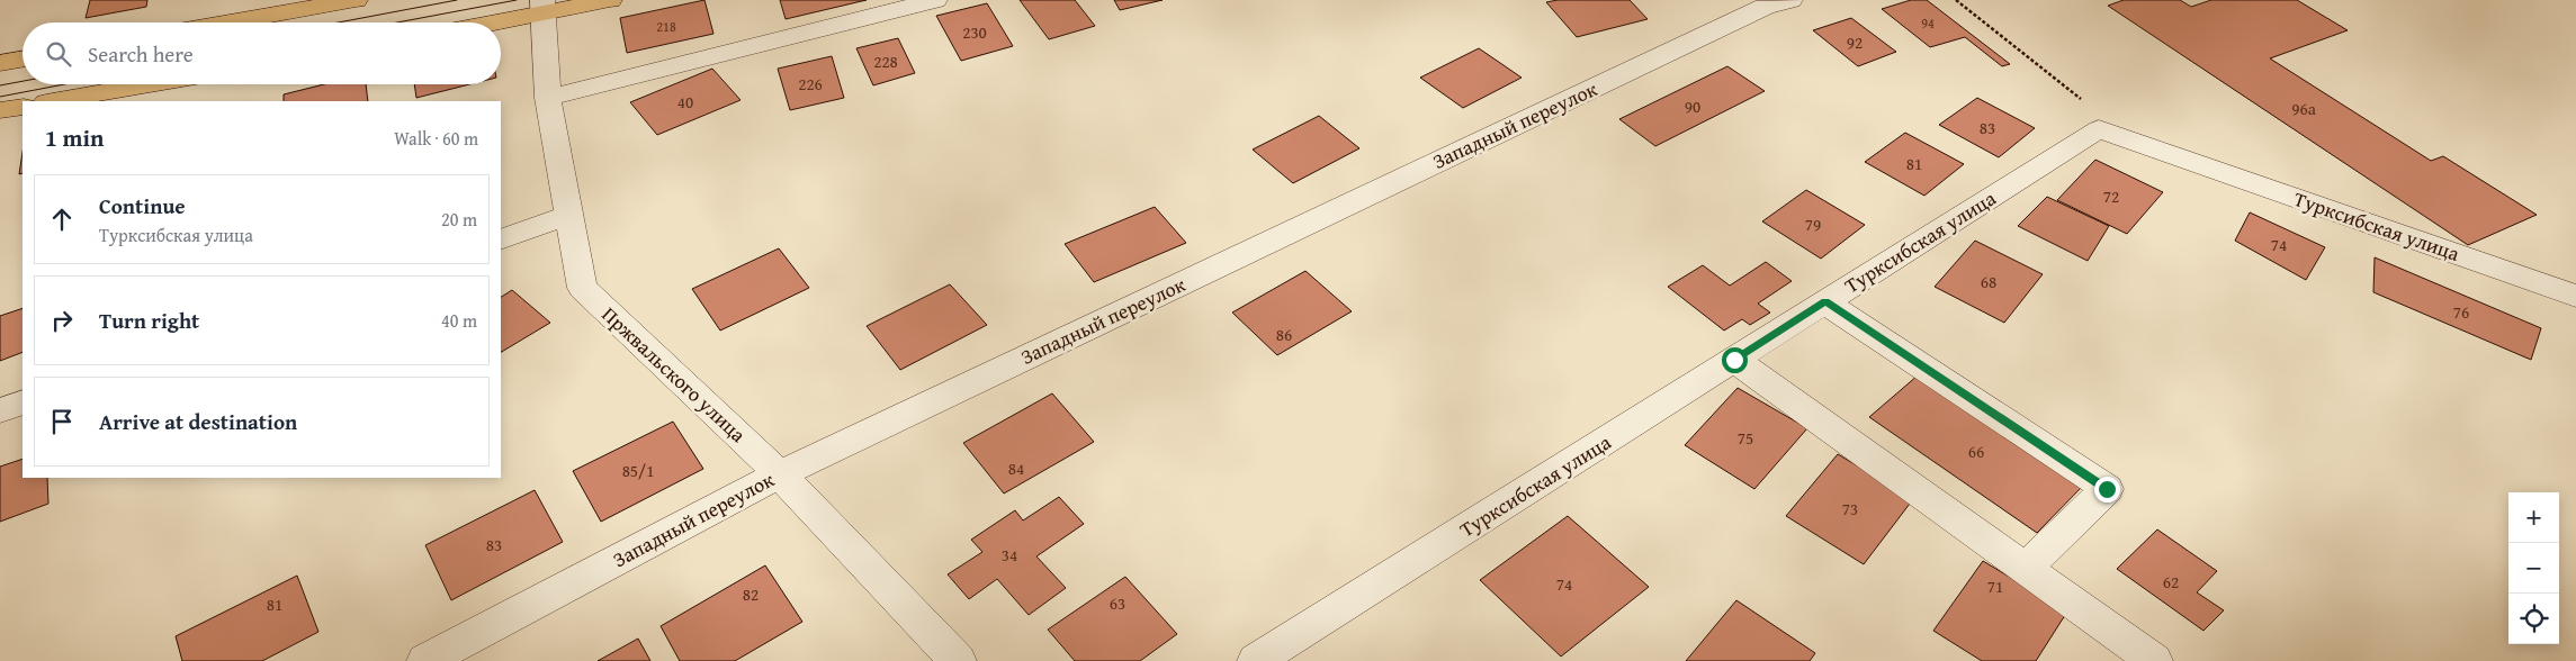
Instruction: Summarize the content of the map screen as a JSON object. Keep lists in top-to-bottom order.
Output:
{
  "streets": {
    "street": ["Западный переулок", "Турксибская улица", "Пржвальского улица"]
  },
  "crossings": [
    ["Западный переулок", "Пржвальского улица"]
  ],
  "house_numbers": [
    "94",
    "218",
    "230",
    "92",
    "228",
    "226",
    "40",
    "90",
    "96а",
    "83",
    "81",
    "72",
    "79",
    "74",
    "68",
    "76",
    "86",
    "75",
    "66",
    "84",
    "85/1",
    "73",
    "83",
    "34",
    "62",
    "74",
    "71",
    "82",
    "63",
    "81"
  ],
  "page": {
    "search": "Search here",
    "heading": ["1 min", "Walk · 60 m"],
    "list": [
      ["Continue", "Турксибская улица", "20 m"],
      ["Turn right", "40 m"],
      "Arrive at destination"
    ],
    "map_buttons": ["+", "−"]
  }
}
